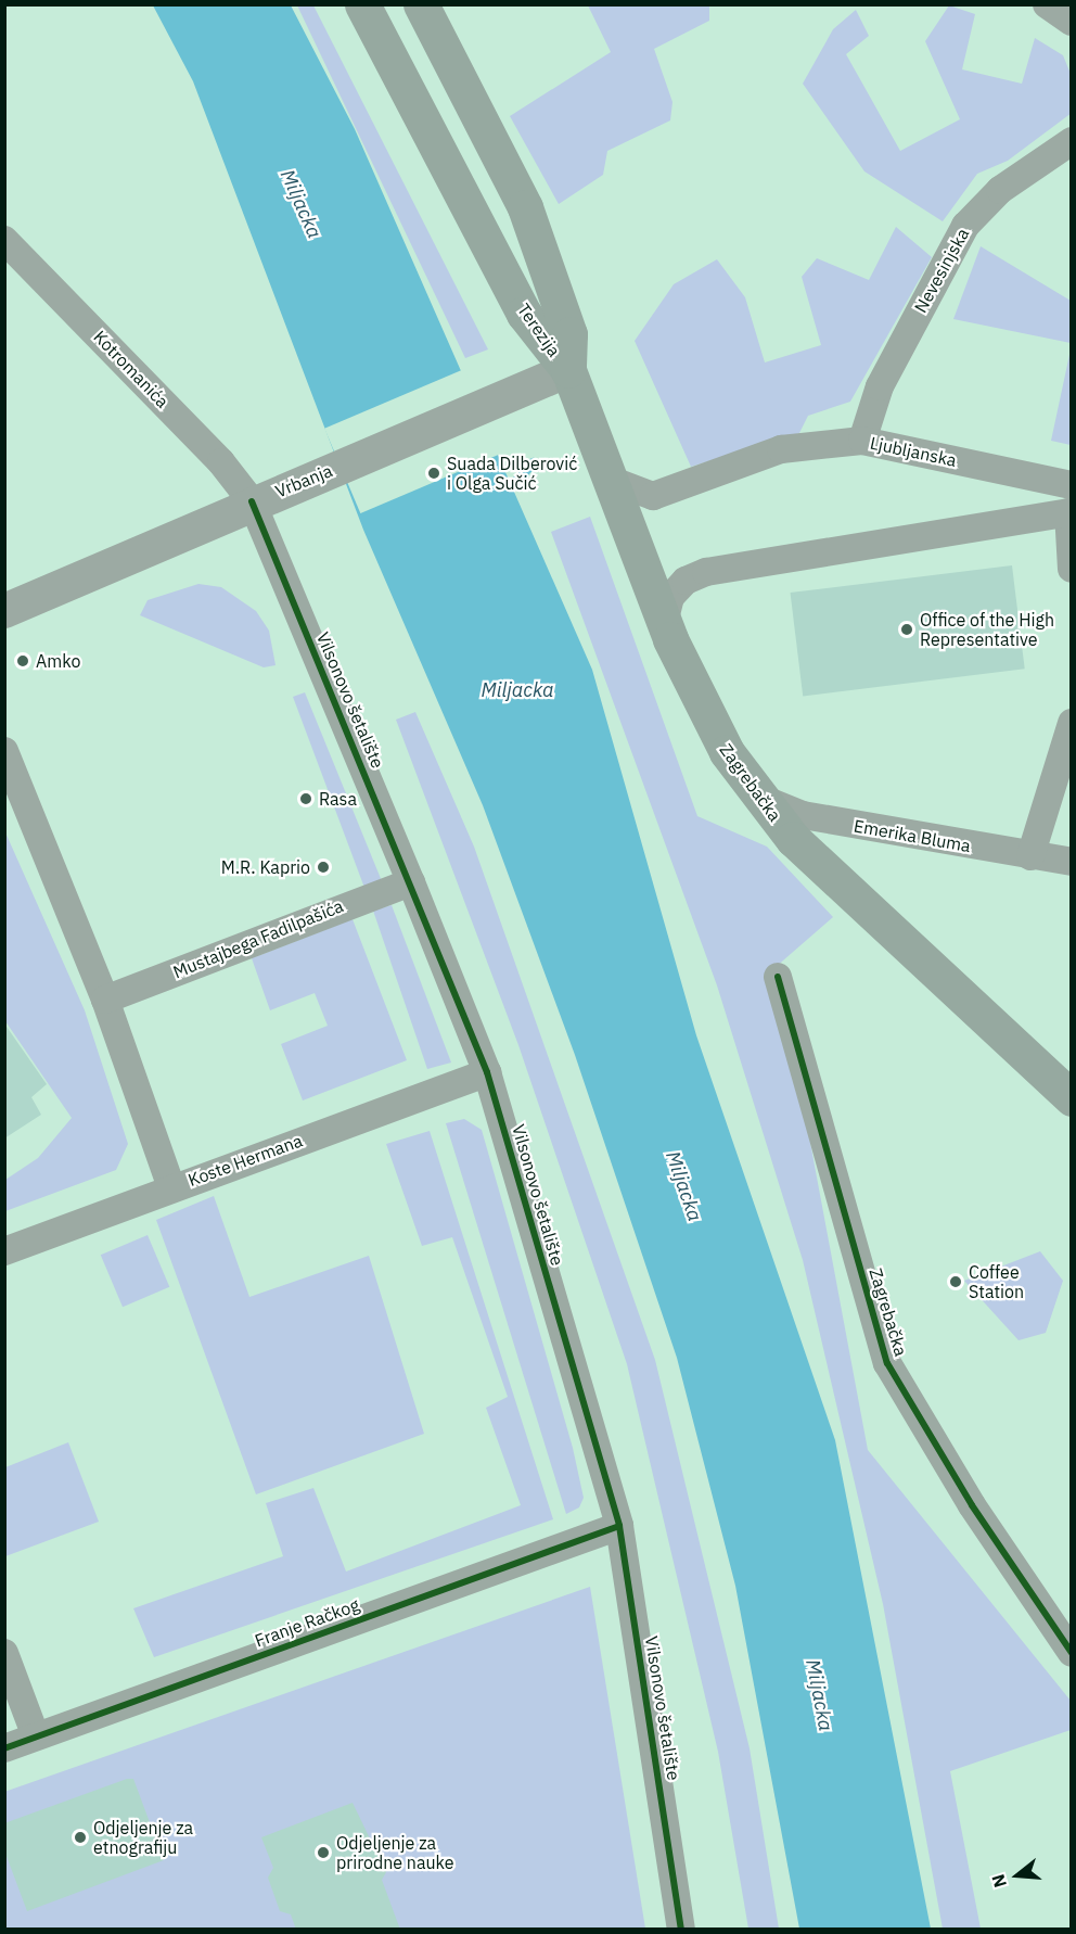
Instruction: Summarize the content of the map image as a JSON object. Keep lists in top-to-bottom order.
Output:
{
  "streets": {
    "main road": ["Terezija", "Zagrebačka"],
    "street": [
      "Nevesinjska",
      "Kotromanića",
      "Ljubljanska",
      "Vrbanja",
      "Vilsonovo šetalište",
      "Emerika Bluma",
      "Mustajbega Fadilpašića",
      "Koste Hermana",
      "Franje Račkog"
    ]
  },
  "crossings": [
    ["Nevesinjska", "Ljubljanska"],
    ["Terezija", "Vrbanja"],
    ["Terezija", "Zagrebačka"],
    ["Kotromanića", "Vrbanja"],
    ["Kotromanića", "Vilsonovo šetalište"],
    ["Ljubljanska", "Zagrebačka"],
    ["Vrbanja", "Vilsonovo šetalište"],
    ["Vrbanja", "Zagrebačka"],
    ["Vilsonovo šetalište", "Mustajbega Fadilpašića"],
    ["Vilsonovo šetalište", "Koste Hermana"],
    ["Vilsonovo šetalište", "Franje Račkog"],
    ["Zagrebačka", "Emerika Bluma"]
  ],
  "water": ["Miljacka"],
  "places": [
    "Suada Dilberović i Olga Sučić",
    "Office of the High Representative",
    "Amko",
    "Rasa",
    "M.R. Kaprio",
    "Coffee Station",
    "Odjeljenje za etnografiju",
    "Odjeljenje za prirodne nauke"
  ],
  "north": "left"
}
